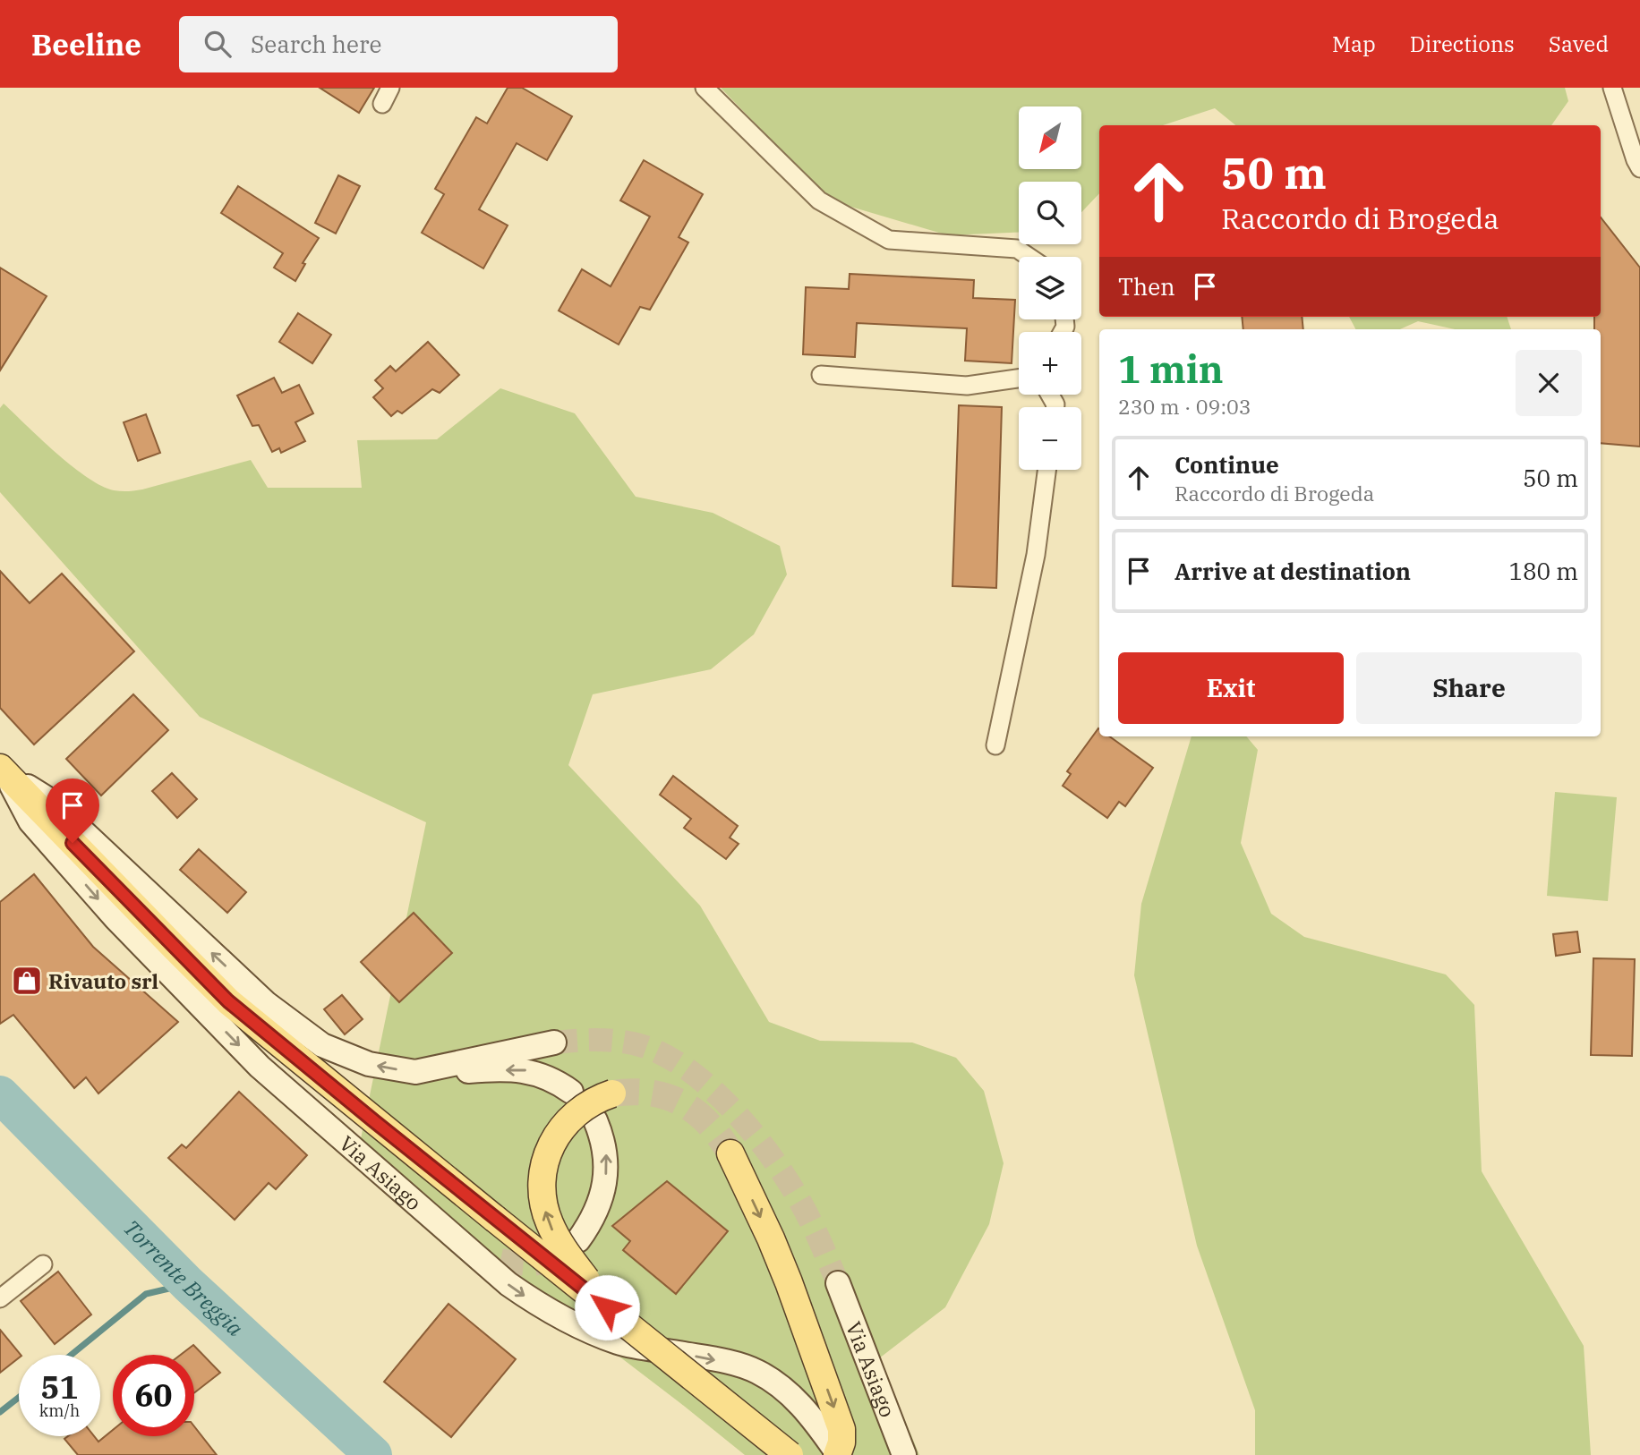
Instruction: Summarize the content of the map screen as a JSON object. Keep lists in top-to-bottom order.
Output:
{
  "streets": {
    "street": ["Via Asiago"]
  },
  "water": ["Torrente Breggia"],
  "places": {
    "shop": ["Rivauto srl"]
  },
  "north": "bottom left",
  "page": {
    "header": "Beeline",
    "search": "Search here",
    "nav": ["Map", "Directions", "Saved"],
    "map_buttons": ["+", "−"],
    "turn": ["50 m", "Raccordo di Brogeda"],
    "then": "Then",
    "heading": ["1 min", "230 m · 09:03"],
    "list": [
      {
        "name": "Continue",
        "note": "Raccordo di Brogeda",
        "value": "50 m"
      },
      {
        "name": "Arrive at destination",
        "value": "180 m"
      }
    ],
    "buttons": ["Exit", "Share"],
    "speed": "51 km/h",
    "limit": "60"
  }
}
